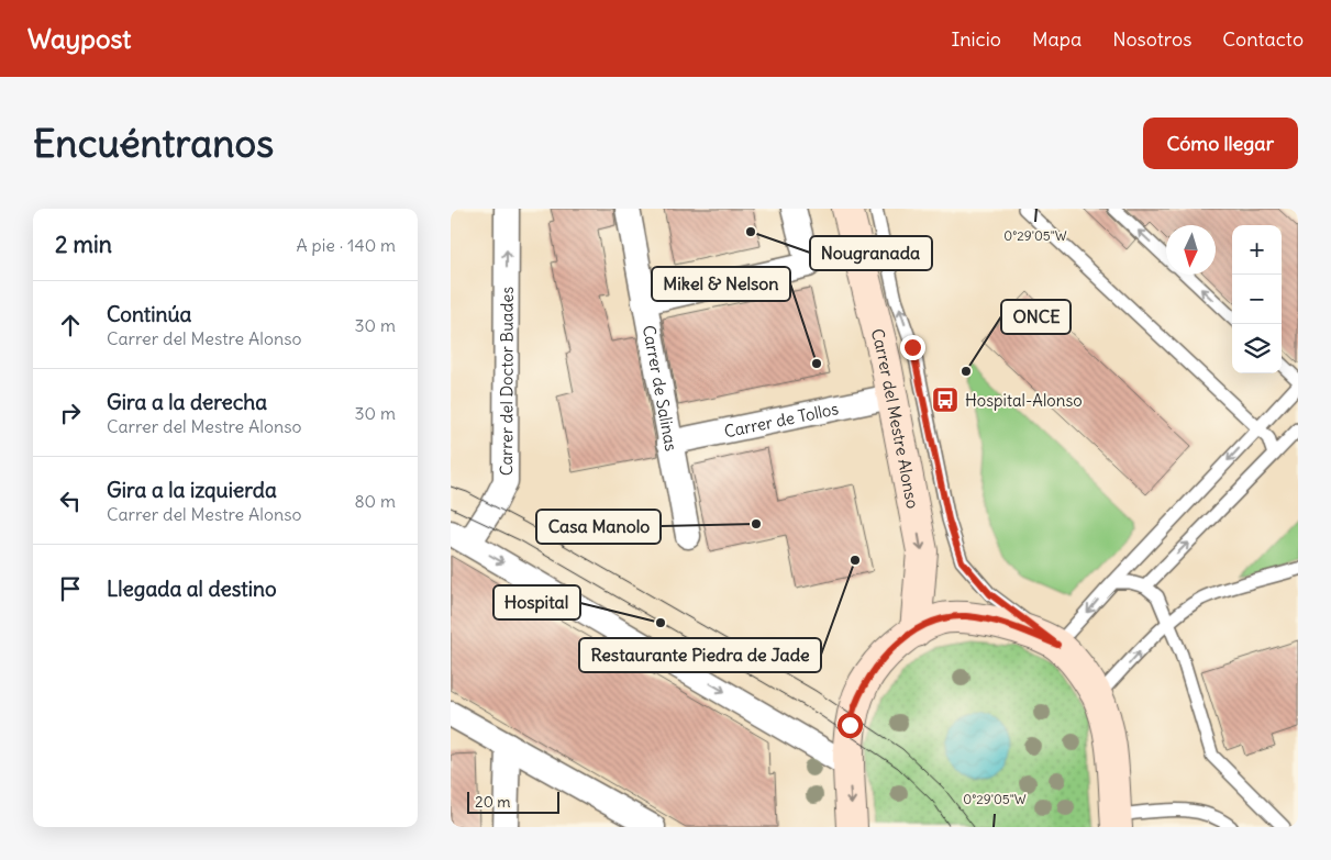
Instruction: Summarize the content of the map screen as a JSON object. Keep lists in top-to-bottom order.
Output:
{
  "streets": {
    "main road": ["Carrer del Mestre Alonso"],
    "street": ["Carrer del Doctor Buades", "Carrer de Salinas", "Carrer de Tollos"]
  },
  "crossings": [
    ["Carrer de Salinas", "Carrer de Tollos"],
    ["Carrer del Mestre Alonso", "Carrer de Tollos"]
  ],
  "one_way": ["Carrer del Doctor Buades"],
  "places": {
    "other": [
      "Nougranada",
      "Mikel & Nelson",
      "ONCE",
      "Casa Manolo",
      "Restaurante Piedra de Jade",
      "Hospital"
    ],
    "bus stop": ["Hospital-Alonso"]
  },
  "scale_bar": "20 m",
  "north": "bottom",
  "page": {
    "header": "Waypost",
    "nav": [
      "Inicio",
      "Mapa",
      "Nosotros",
      "Contacto"
    ],
    "buttons": "Cómo llegar",
    "title": "Encuéntranos",
    "heading": ["2 min", "A pie · 140 m"],
    "map_buttons": ["+", "−"],
    "list": [
      ["Continúa", "Carrer del Mestre Alonso", "30 m"],
      ["Gira a la derecha", "Carrer del Mestre Alonso", "30 m"],
      ["Gira a la izquierda", "Carrer del Mestre Alonso", "80 m"],
      "Llegada al destino"
    ],
    "scale": "20 m"
  },
  "coordinates": ["0°29'05\"W"]
}
